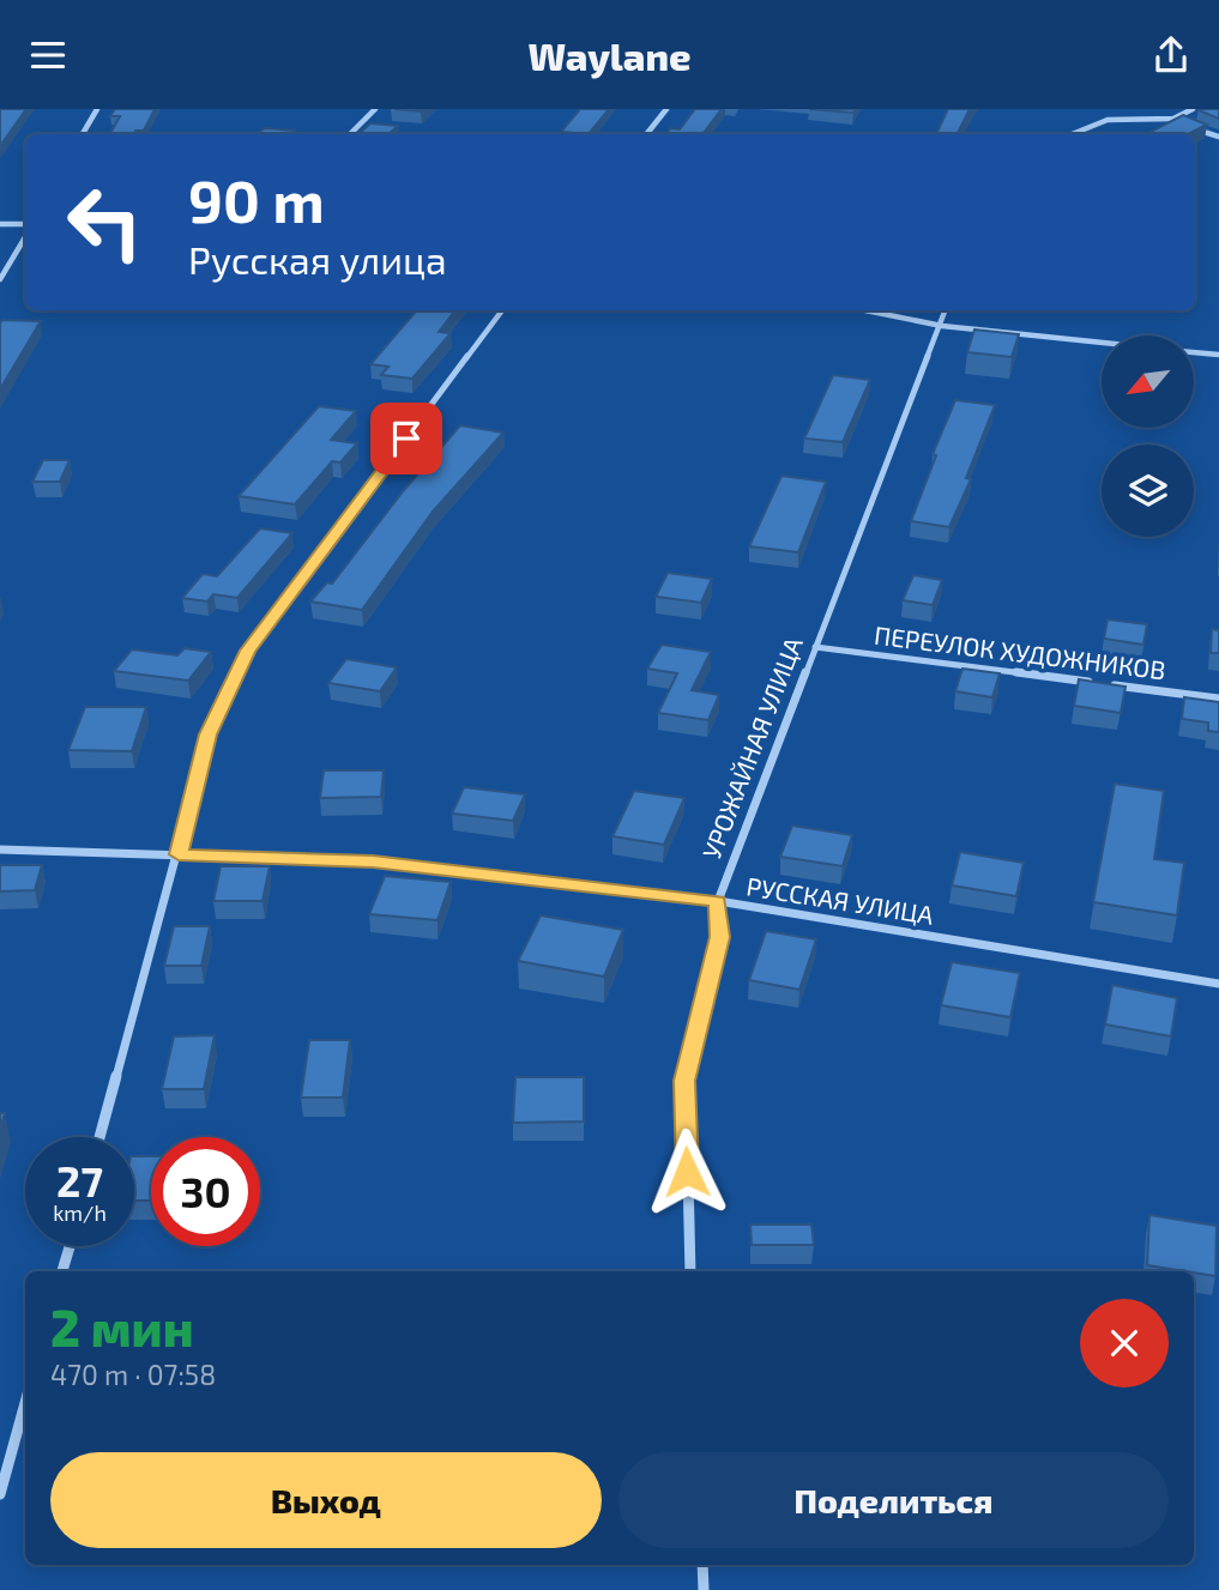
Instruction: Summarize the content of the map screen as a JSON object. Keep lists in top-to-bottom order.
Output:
{
  "streets": {
    "street": ["ПЕРЕУЛОК ХУДОЖНИКОВ", "УРОЖАЙНАЯ УЛИЦА", "РУССКАЯ УЛИЦА"]
  },
  "crossings": [
    ["ПЕРЕУЛОК ХУДОЖНИКОВ", "УРОЖАЙНАЯ УЛИЦА"],
    ["УРОЖАЙНАЯ УЛИЦА", "РУССКАЯ УЛИЦА"]
  ],
  "north": "bottom left",
  "page": {
    "header": "Waylane",
    "turn": ["90 m", "Русская улица"],
    "speed": "27 km/h",
    "limit": "30",
    "heading": ["2 мин", "470 m · 07:58"],
    "buttons": ["Выход", "Поделиться"]
  }
}
